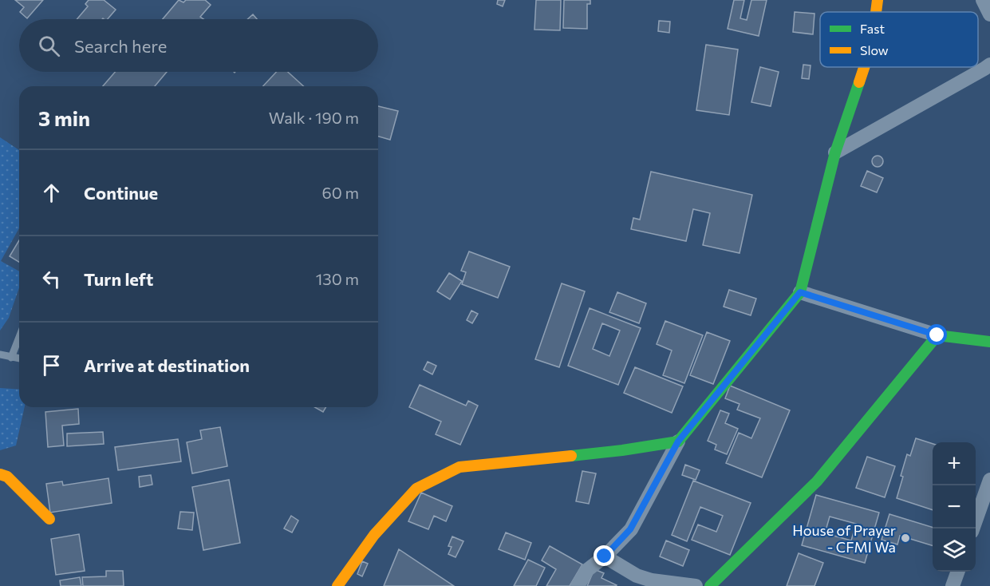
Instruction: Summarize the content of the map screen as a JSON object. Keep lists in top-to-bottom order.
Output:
{
  "places": ["House of Prayer - CFMI Wa"],
  "legend": ["Fast", "Slow"],
  "page": {
    "search": "Search here",
    "heading": ["3 min", "Walk · 190 m"],
    "list": [
      ["Continue", "60 m"],
      ["Turn left", "130 m"],
      "Arrive at destination"
    ],
    "map_buttons": ["+", "−"]
  }
}
